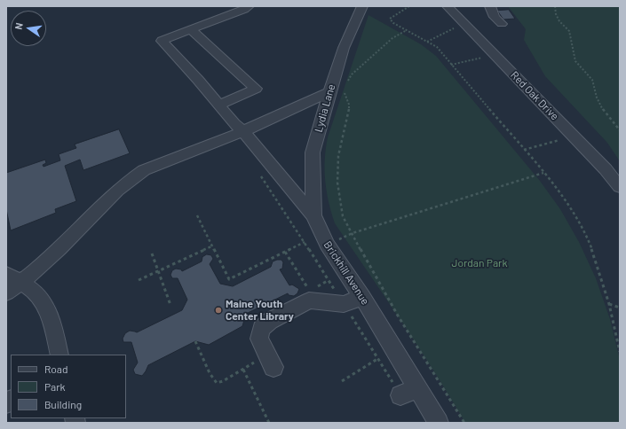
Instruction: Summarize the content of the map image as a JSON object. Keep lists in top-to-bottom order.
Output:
{
  "streets": {
    "street": ["Red Oak Drive", "Lydia Lane", "Brickhill Avenue"]
  },
  "crossings": [
    ["Lydia Lane", "Brickhill Avenue"]
  ],
  "parks": ["Jordan Park"],
  "places": ["Maine Youth Center Library"],
  "legend": ["Road", "Park", "Building"],
  "north": "left"
}
